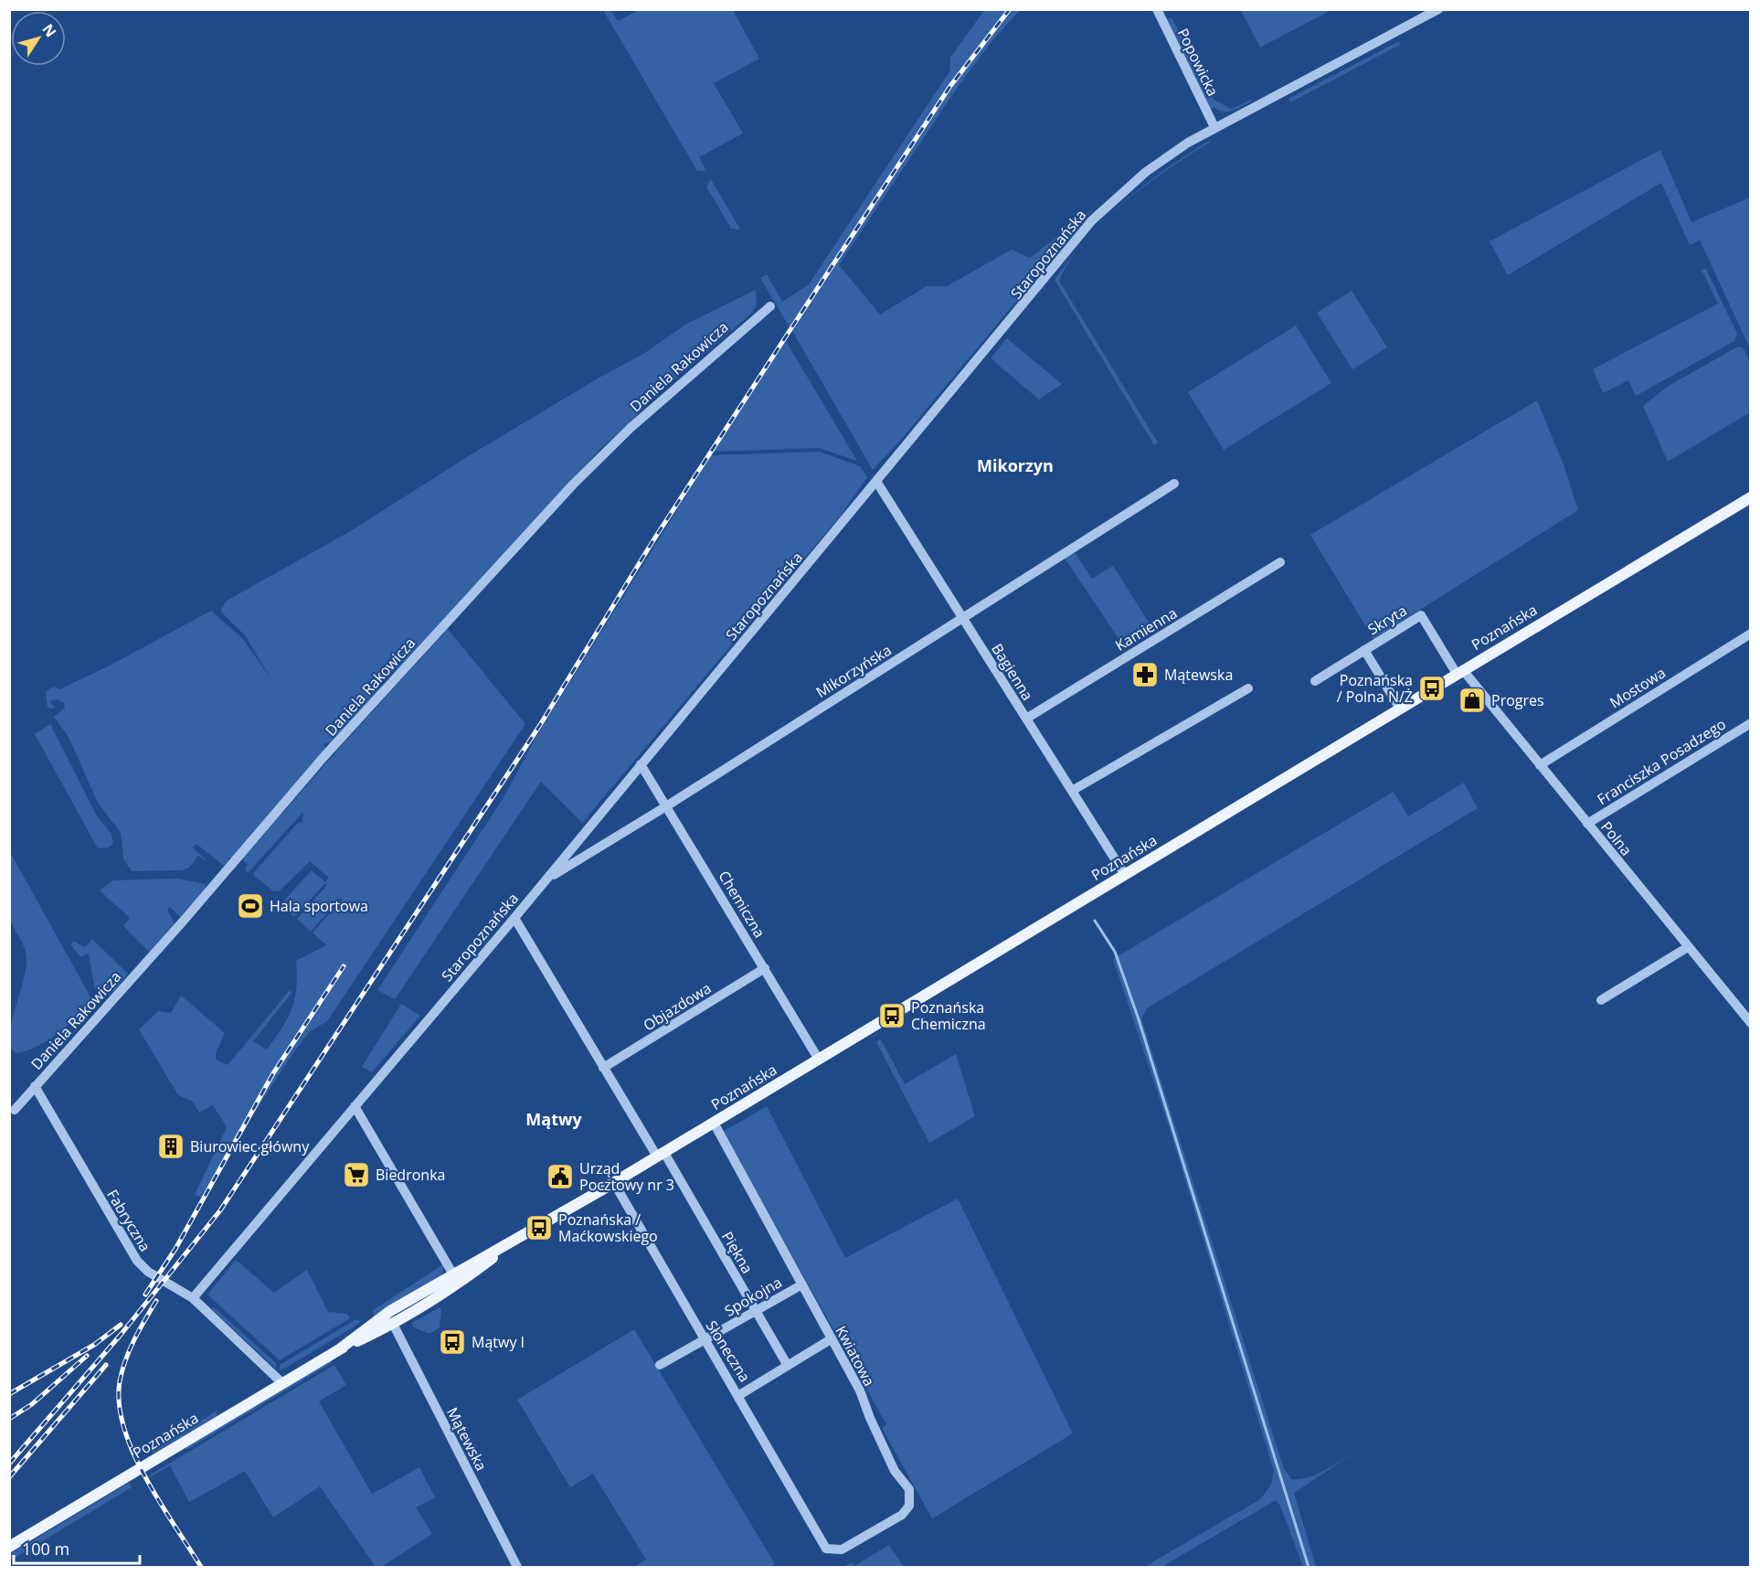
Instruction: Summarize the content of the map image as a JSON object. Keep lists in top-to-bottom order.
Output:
{
  "streets": {
    "main road": ["Poznańska"],
    "street": [
      "Popowicka",
      "Staropoznańska",
      "Daniela Rakowicza",
      "Skryta",
      "Kamienna",
      "Mikorzyńska",
      "Bagienna",
      "Mostowa",
      "Franciszka Posadzego",
      "Polna",
      "Chemiczna",
      "Objazdowa",
      "Fabryczna",
      "Piękna",
      "Spokojna",
      "Słoneczna",
      "Kwiatowa",
      "Mątewska"
    ]
  },
  "crossings": [
    ["Popowicka", "Staropoznańska"],
    ["Staropoznańska", "Mikorzyńska"],
    ["Staropoznańska", "Bagienna"],
    ["Staropoznańska", "Chemiczna"],
    ["Staropoznańska", "Fabryczna"],
    ["Daniela Rakowicza", "Fabryczna"],
    ["Skryta", "Poznańska"],
    ["Skryta", "Polna"],
    ["Poznańska", "Bagienna"],
    ["Poznańska", "Polna"],
    ["Poznańska", "Chemiczna"],
    ["Poznańska", "Fabryczna"],
    ["Poznańska", "Piękna"],
    ["Poznańska", "Słoneczna"],
    ["Poznańska", "Kwiatowa"],
    ["Poznańska", "Mątewska"],
    ["Kamienna", "Bagienna"],
    ["Mikorzyńska", "Bagienna"],
    ["Mikorzyńska", "Chemiczna"],
    ["Mostowa", "Polna"],
    ["Franciszka Posadzego", "Polna"],
    ["Chemiczna", "Objazdowa"],
    ["Piękna", "Spokojna"],
    ["Spokojna", "Słoneczna"],
    ["Spokojna", "Kwiatowa"],
    ["Słoneczna", "Kwiatowa"]
  ],
  "districts": ["Mikorzyn", "Mątwy"],
  "places": {
    "pharmacy": ["Mątewska"],
    "bus stop": [
      "Poznańska / Polna N/Ż",
      "Poznańska Chemiczna",
      "Poznańska / Maćkowskiego",
      "Mątwy I"
    ],
    "shop": ["Progres"],
    "sports": ["Hala sportowa"],
    "building": ["Biurowiec główny"],
    "supermarket": ["Biedronka"],
    "public building": ["Urząd Pocztowy nr 3"]
  },
  "scale_bar": "100 m",
  "north": "top right"
}
